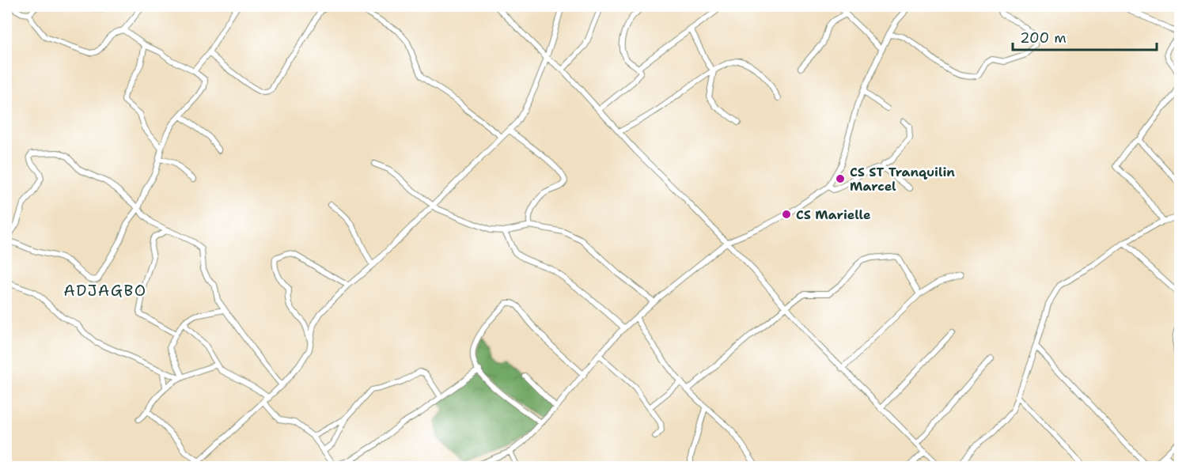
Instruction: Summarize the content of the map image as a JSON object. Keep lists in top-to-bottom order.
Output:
{
  "districts": ["ADJAGBO"],
  "places": ["CS ST Tranquilin Marcel", "CS Marielle"],
  "scale_bar": "200 m"
}
